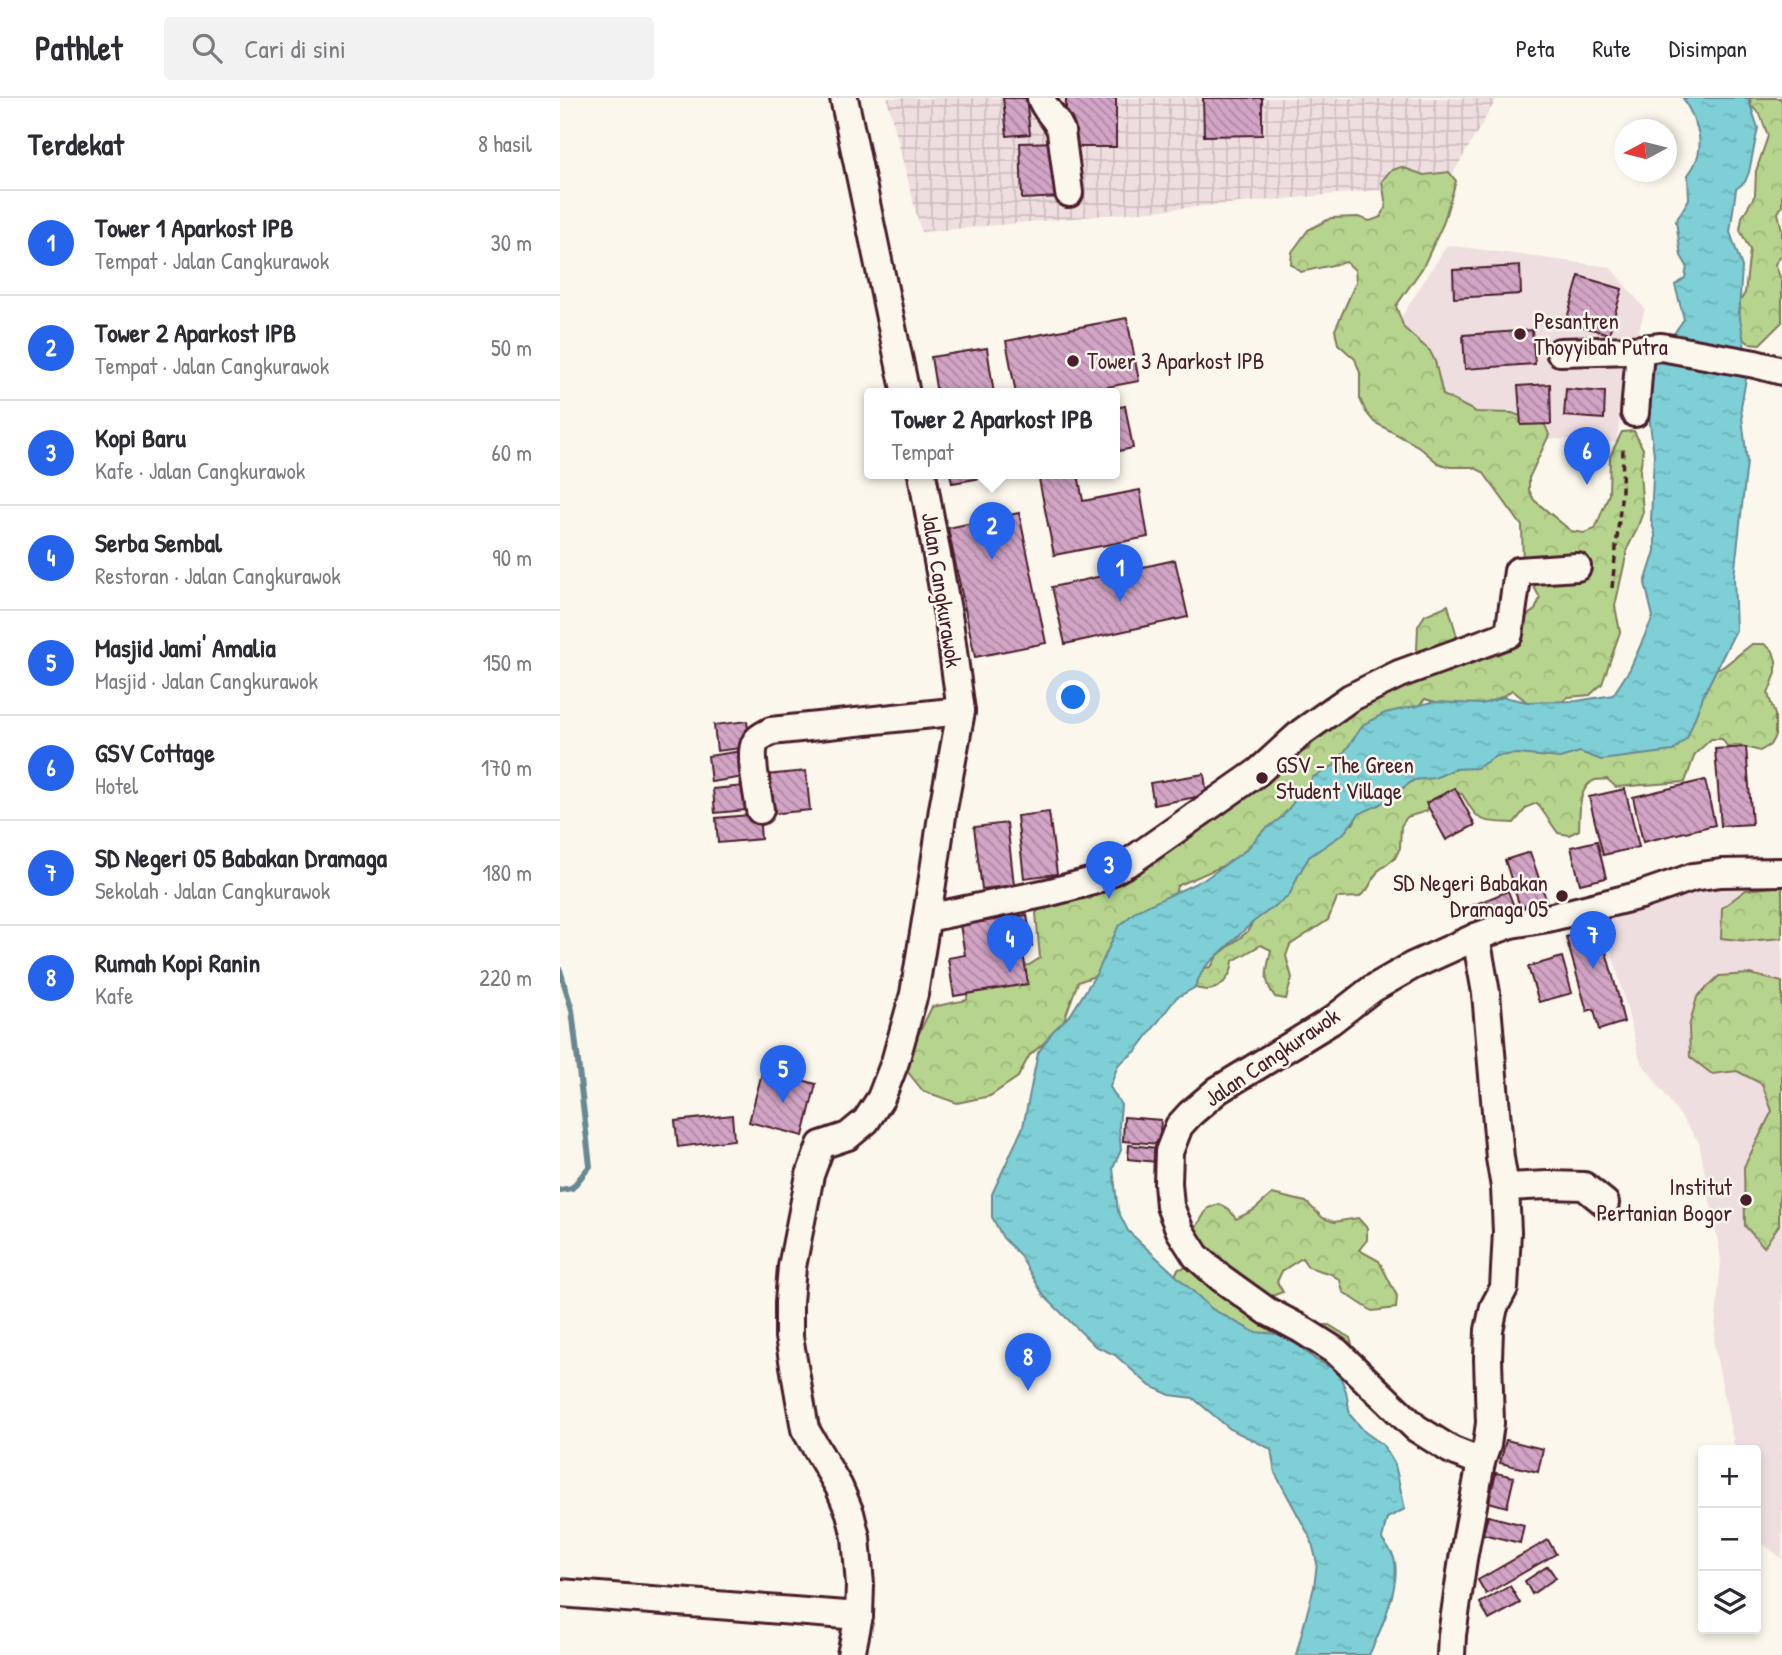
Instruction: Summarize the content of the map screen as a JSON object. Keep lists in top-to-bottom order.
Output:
{
  "streets": {
    "street": ["Jalan Cangkurawok"]
  },
  "places": [
    "Pesantren Thoyyibah Putra",
    "Tower 3 Aparkost IPB",
    "GSV - The Green Student Village",
    "SD Negeri Babakan Dramaga 05",
    "Institut Pertanian Bogor"
  ],
  "north": "left",
  "page": {
    "header": "Pathlet",
    "search": "Cari di sini",
    "nav": ["Peta", "Rute", "Disimpan"],
    "heading": ["Terdekat", "8 hasil"],
    "list": [
      {
        "mark": "1",
        "name": "Tower 1 Aparkost IPB",
        "note": "Tempat · Jalan Cangkurawok",
        "value": "30 m"
      },
      {
        "mark": "2",
        "name": "Tower 2 Aparkost IPB",
        "note": "Tempat · Jalan Cangkurawok",
        "value": "50 m"
      },
      {
        "mark": "3",
        "name": "Kopi Baru",
        "note": "Kafe · Jalan Cangkurawok",
        "value": "60 m"
      },
      {
        "mark": "4",
        "name": "Serba Sembal",
        "note": "Restoran · Jalan Cangkurawok",
        "value": "90 m"
      },
      {
        "mark": "5",
        "name": "Masjid Jami' Amalia",
        "note": "Masjid · Jalan Cangkurawok",
        "value": "150 m"
      },
      {
        "mark": "6",
        "name": "GSV Cottage",
        "note": "Hotel",
        "value": "170 m"
      },
      {
        "mark": "7",
        "name": "SD Negeri 05 Babakan Dramaga",
        "note": "Sekolah · Jalan Cangkurawok",
        "value": "180 m"
      },
      {
        "mark": "8",
        "name": "Rumah Kopi Ranin",
        "note": "Kafe",
        "value": "220 m"
      }
    ],
    "popup": ["Tower 2 Aparkost IPB", "Tempat"],
    "pins": [
      "6",
      "2",
      "1",
      "3",
      "7",
      "4",
      "5",
      "8"
    ],
    "map_buttons": ["+", "−"]
  }
}
